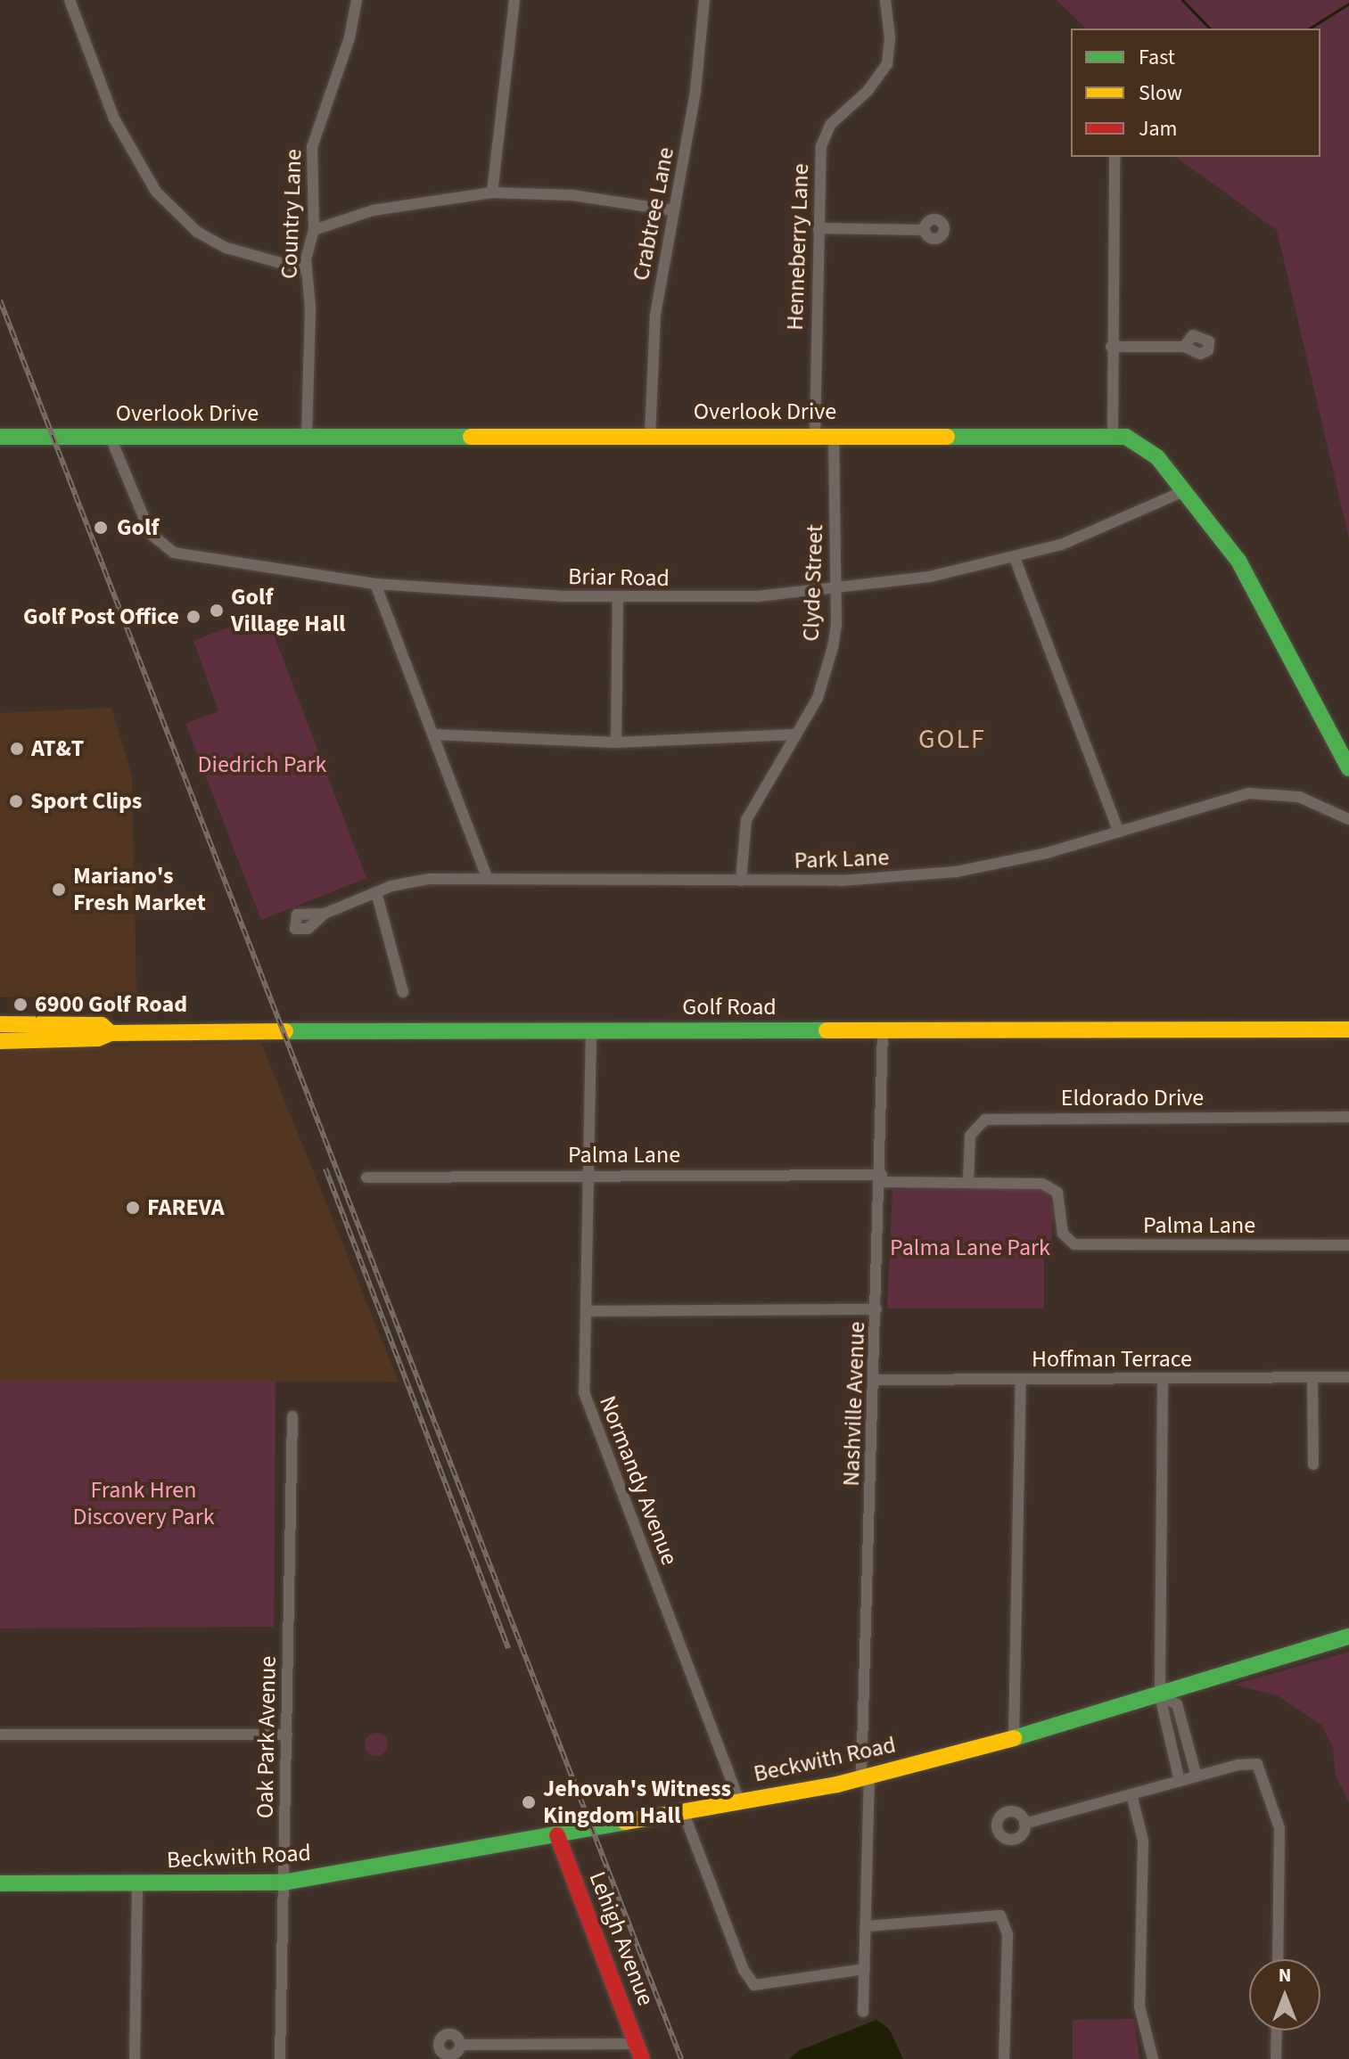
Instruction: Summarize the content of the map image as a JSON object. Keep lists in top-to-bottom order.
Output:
{
  "streets": {
    "street": [
      "Country Lane",
      "Crabtree Lane",
      "Henneberry Lane",
      "Overlook Drive",
      "Briar Road",
      "Clyde Street",
      "Park Lane",
      "Golf Road",
      "Eldorado Drive",
      "Palma Lane",
      "Hoffman Terrace",
      "Nashville Avenue",
      "Normandy Avenue",
      "Oak Park Avenue",
      "Beckwith Road",
      "Lehigh Avenue"
    ]
  },
  "crossings": [
    ["Country Lane", "Overlook Drive"],
    ["Crabtree Lane", "Overlook Drive"],
    ["Henneberry Lane", "Overlook Drive"],
    ["Overlook Drive", "Briar Road"],
    ["Overlook Drive", "Clyde Street"],
    ["Briar Road", "Clyde Street"],
    ["Clyde Street", "Park Lane"],
    ["Golf Road", "Nashville Avenue"],
    ["Golf Road", "Normandy Avenue"],
    ["Eldorado Drive", "Palma Lane"],
    ["Palma Lane", "Nashville Avenue"],
    ["Palma Lane", "Normandy Avenue"],
    ["Hoffman Terrace", "Nashville Avenue"],
    ["Nashville Avenue", "Beckwith Road"],
    ["Normandy Avenue", "Beckwith Road"],
    ["Oak Park Avenue", "Beckwith Road"],
    ["Beckwith Road", "Lehigh Avenue"]
  ],
  "districts": ["GOLF"],
  "parks": ["Diedrich Park", "Palma Lane Park", "Frank Hren Discovery Park"],
  "places": [
    "Golf",
    "Golf Village Hall",
    "Golf Post Office",
    "AT&T",
    "Sport Clips",
    "Mariano's Fresh Market",
    "6900 Golf Road",
    "FAREVA",
    "Jehovah's Witness Kingdom Hall"
  ],
  "legend": ["Fast", "Slow", "Jam"],
  "north": "top"
}
